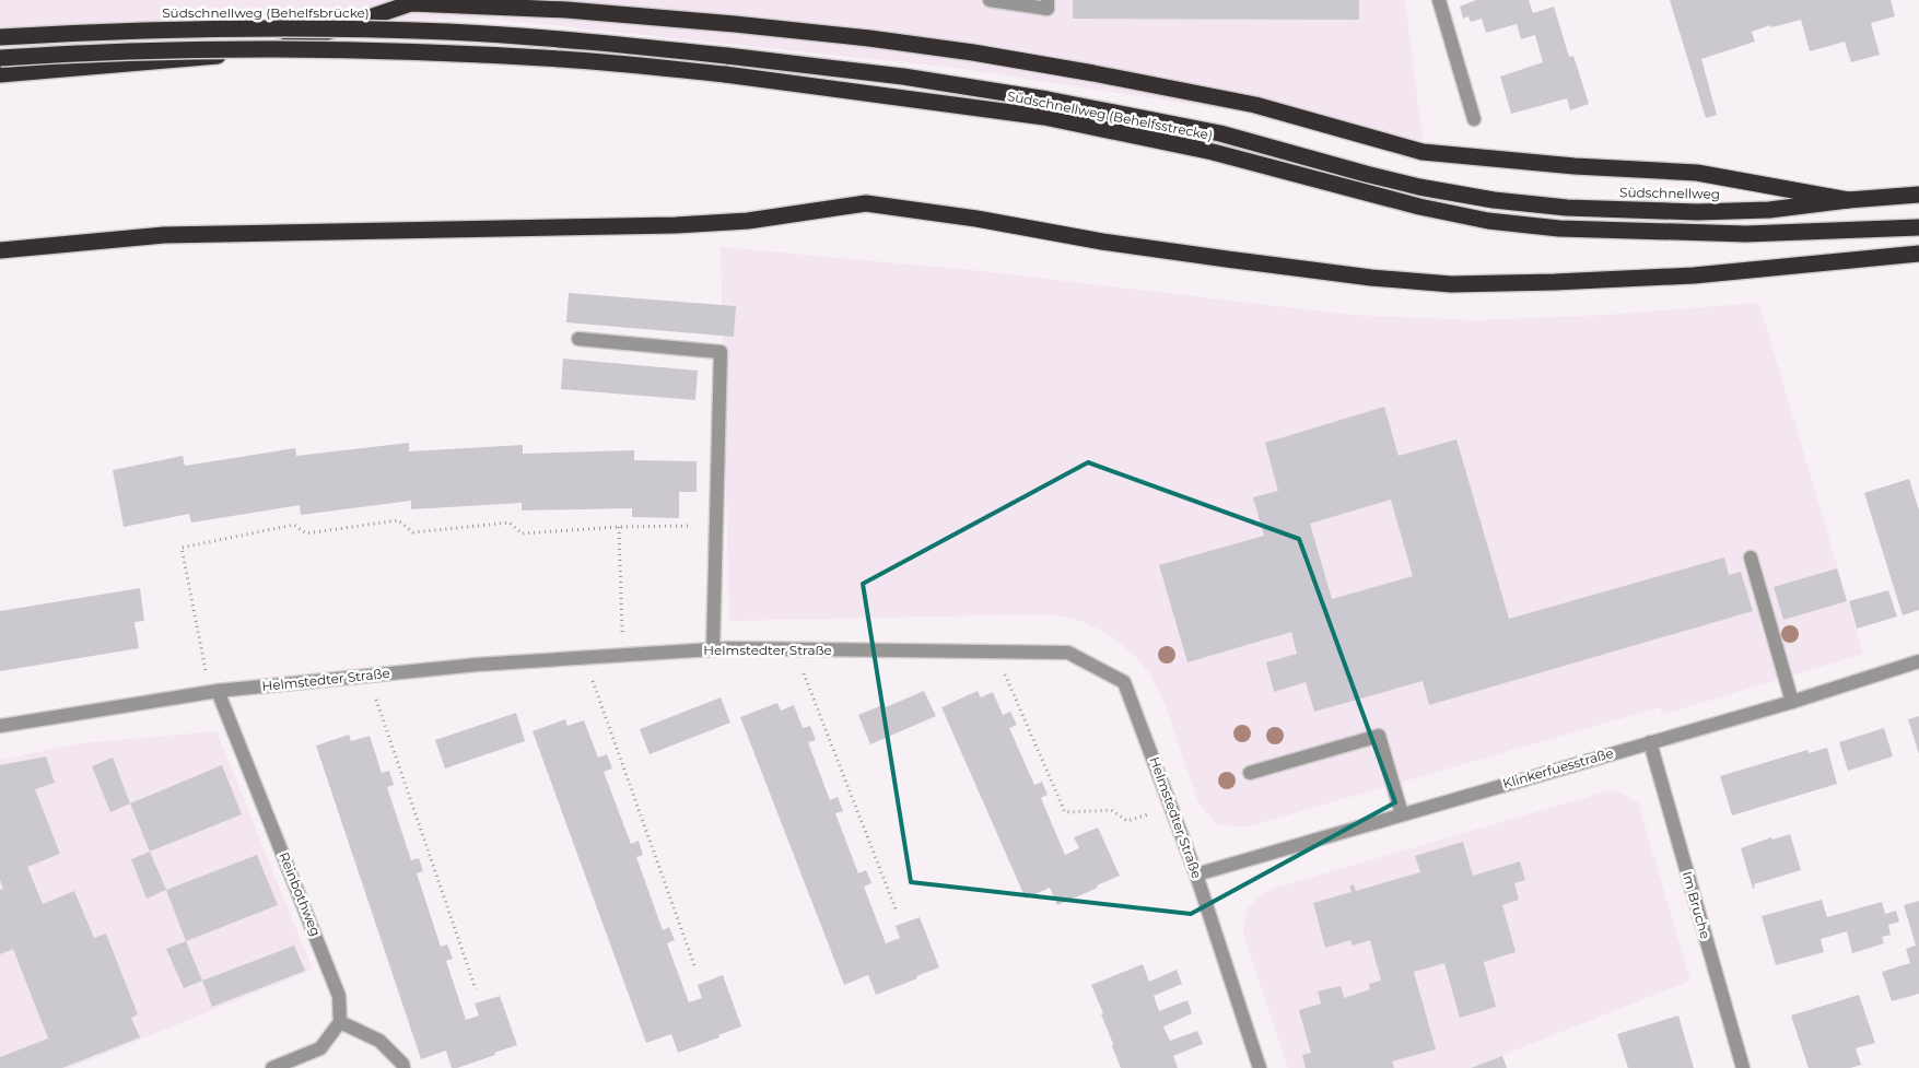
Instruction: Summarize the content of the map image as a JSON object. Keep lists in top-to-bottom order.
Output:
{
  "streets": {
    "highway": ["Südschnellweg (Behelfsbrücke)", "Südschnellweg (Behelfsstrecke)", "Südschnellweg"],
    "street": [
      "Helmstedter Straße",
      "Klinkerfuesstraße",
      "Reinbothweg",
      "Im Bruche"
    ]
  },
  "crossings": [
    ["Südschnellweg (Behelfsbrücke)", "Südschnellweg (Behelfsstrecke)"],
    ["Südschnellweg (Behelfsstrecke)", "Südschnellweg"],
    ["Helmstedter Straße", "Klinkerfuesstraße"],
    ["Helmstedter Straße", "Reinbothweg"],
    ["Klinkerfuesstraße", "Im Bruche"]
  ]
}
